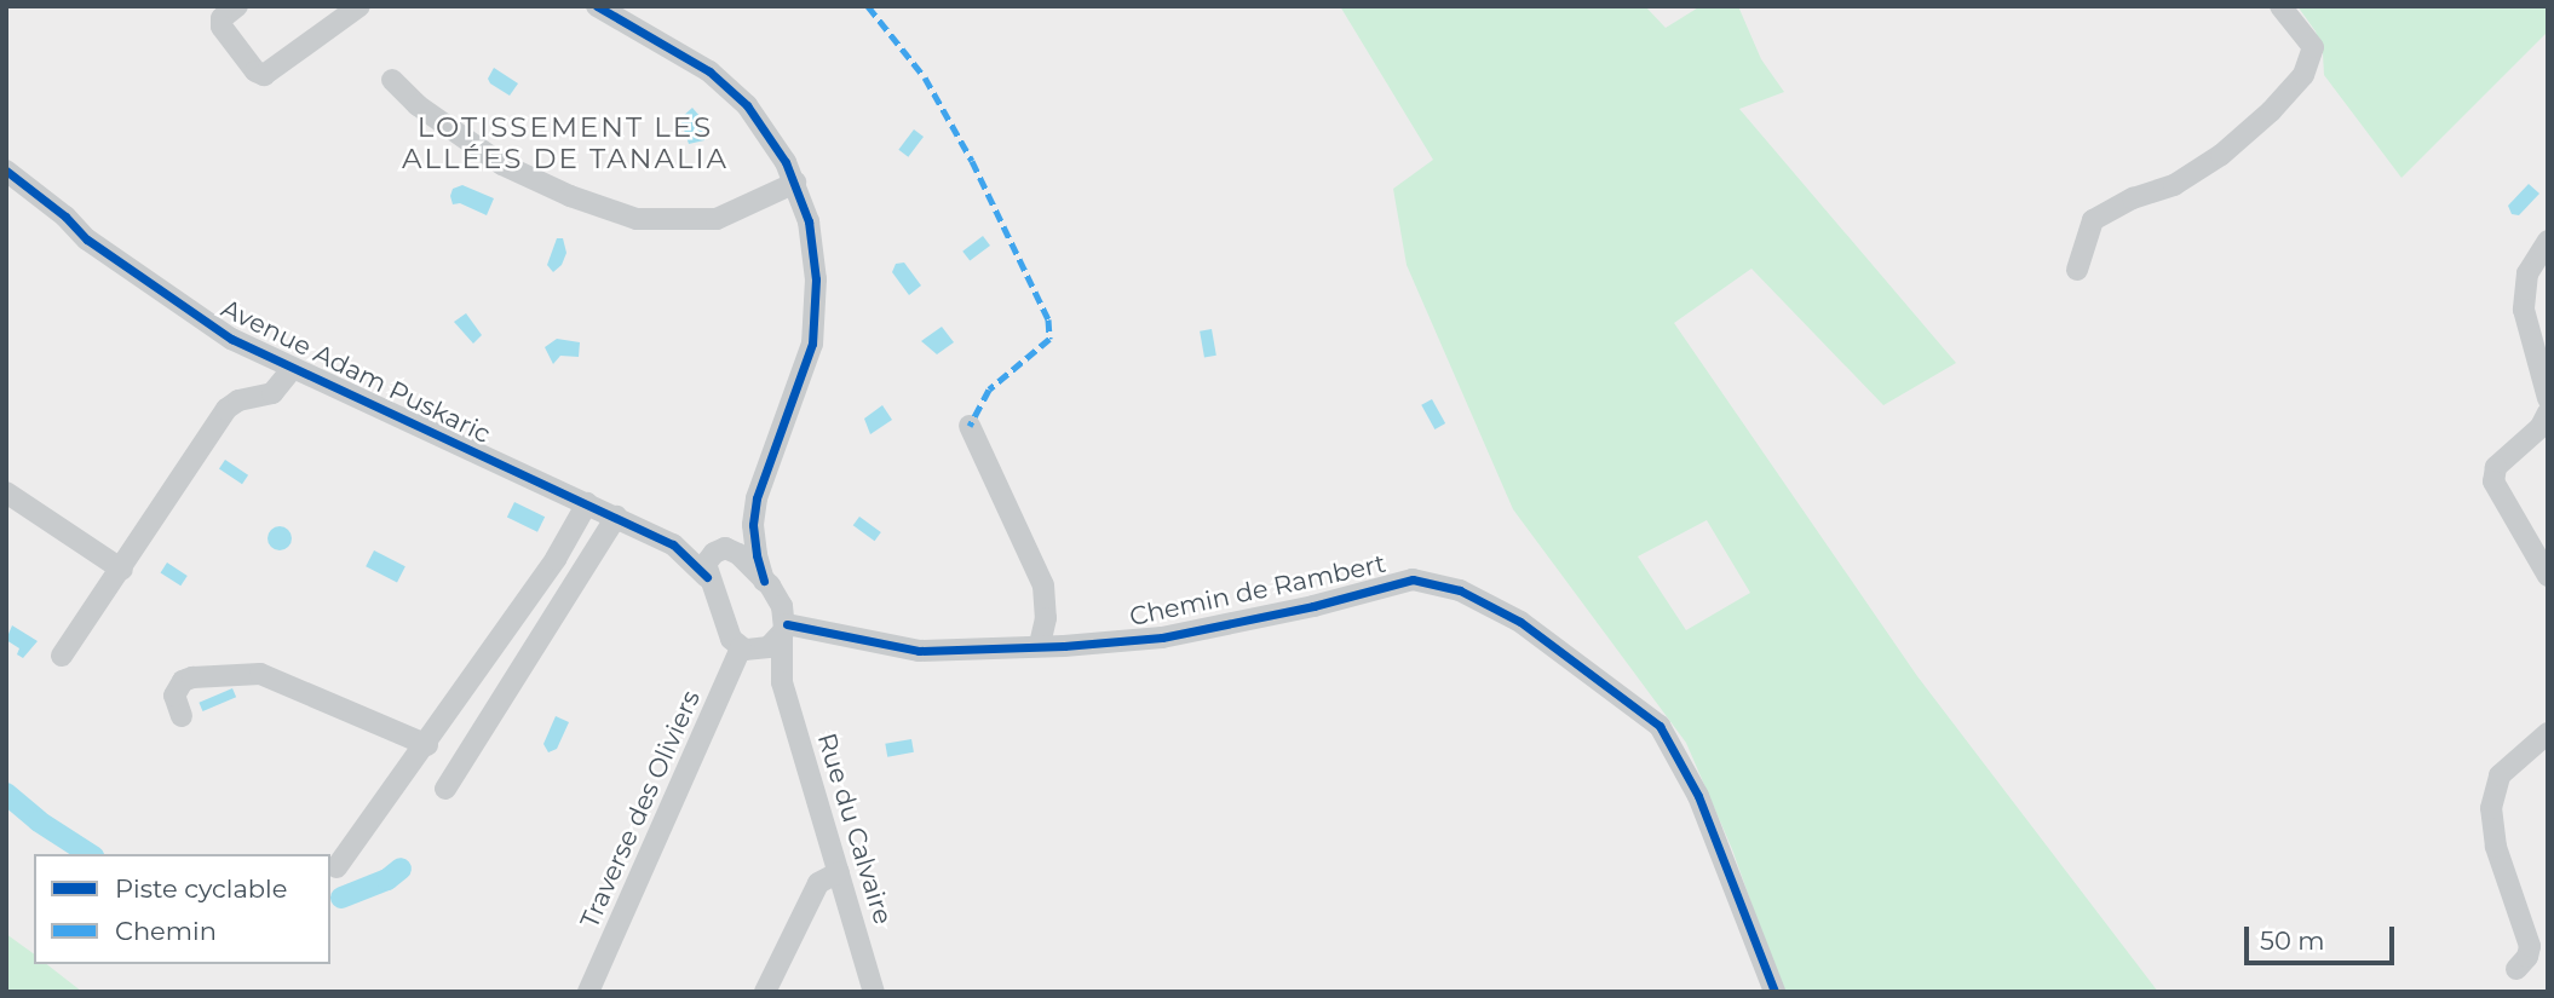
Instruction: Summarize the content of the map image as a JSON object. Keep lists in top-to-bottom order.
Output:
{
  "streets": {
    "street": [
      "Avenue Adam Puskaric",
      "Chemin de Rambert",
      "Traverse des Oliviers",
      "Rue du Calvaire"
    ]
  },
  "crossings": [
    ["Avenue Adam Puskaric", "Rue du Calvaire"],
    ["Chemin de Rambert", "Rue du Calvaire"],
    ["Traverse des Oliviers", "Rue du Calvaire"]
  ],
  "districts": ["LOTISSEMENT LES ALLÉES DE TANALIA"],
  "legend": ["Piste cyclable", "Chemin"],
  "scale_bar": "50 m"
}
